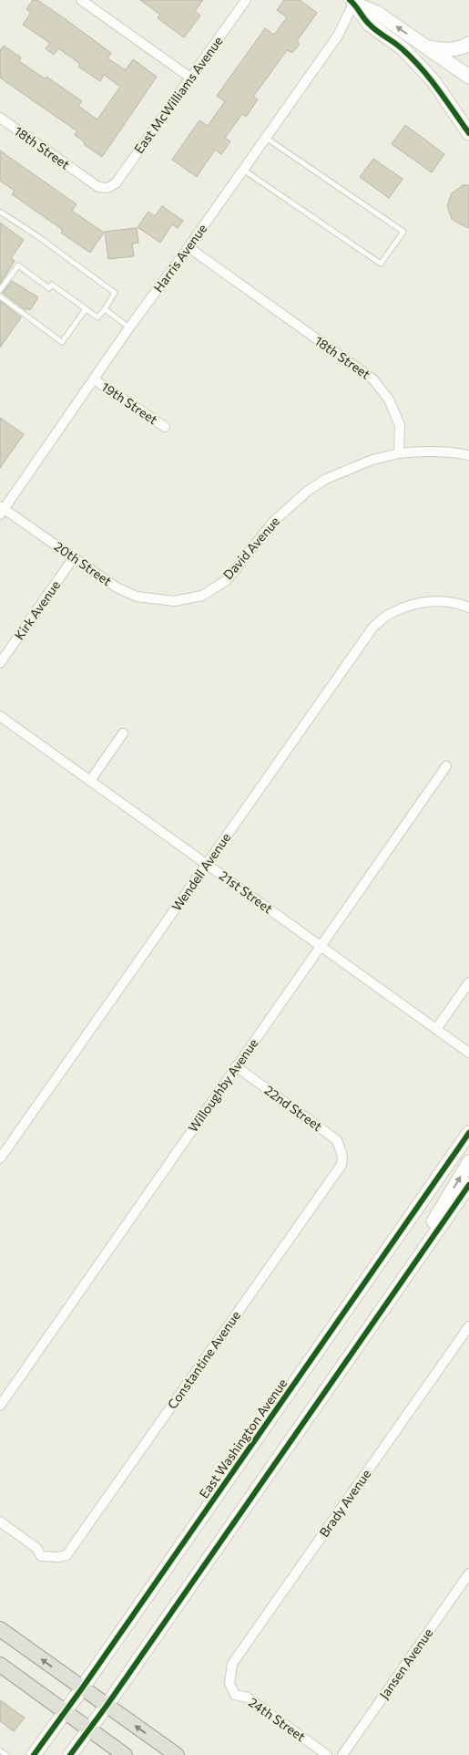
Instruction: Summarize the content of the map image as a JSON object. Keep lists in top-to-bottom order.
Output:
{
  "streets": {
    "main road": ["East Washington Avenue"],
    "street": [
      "East McWilliams Avenue",
      "18th Street",
      "Harris Avenue",
      "19th Street",
      "David Avenue",
      "20th Street",
      "Kirk Avenue",
      "Wendell Avenue",
      "21st Street",
      "Willoughby Avenue",
      "22nd Street",
      "Constantine Avenue",
      "Brady Avenue",
      "Jansen Avenue",
      "24th Street"
    ]
  },
  "crossings": [
    ["East McWilliams Avenue", "18th Street"],
    ["18th Street", "Harris Avenue"],
    ["18th Street", "David Avenue"],
    ["Harris Avenue", "19th Street"],
    ["Harris Avenue", "20th Street"],
    ["David Avenue", "20th Street"],
    ["20th Street", "Kirk Avenue"],
    ["Wendell Avenue", "21st Street"],
    ["21st Street", "Willoughby Avenue"],
    ["Willoughby Avenue", "22nd Street"],
    ["22nd Street", "Constantine Avenue"],
    ["Brady Avenue", "24th Street"]
  ]
}
